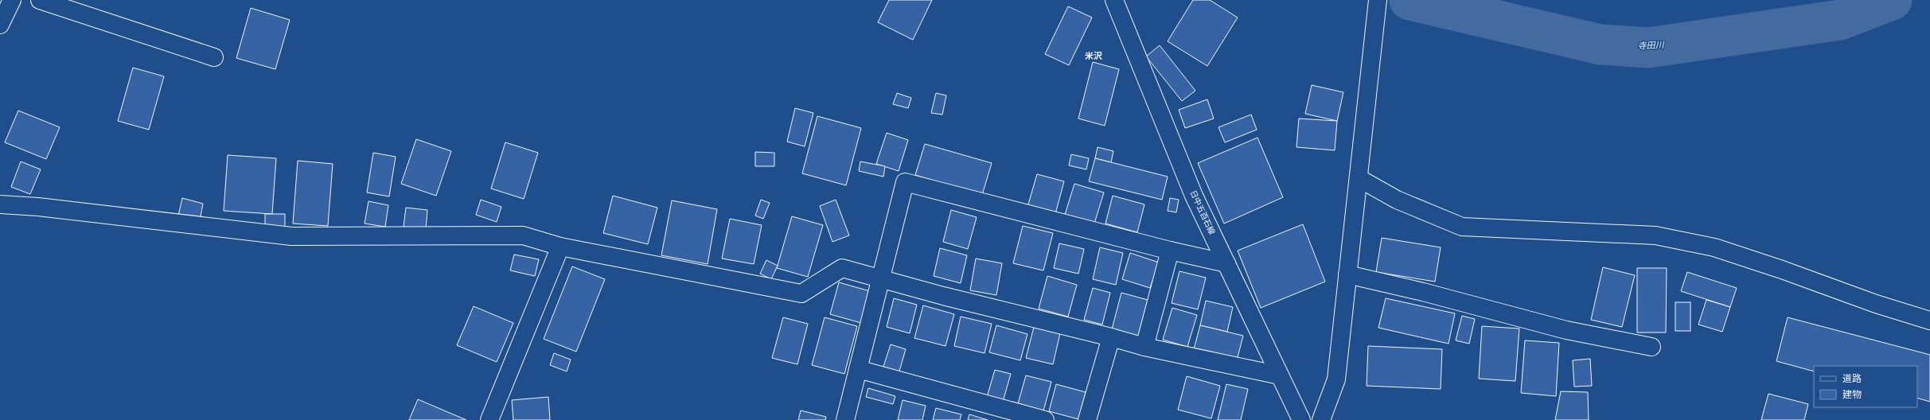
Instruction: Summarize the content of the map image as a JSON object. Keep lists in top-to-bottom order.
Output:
{
  "streets": {
    "street": ["日中五百石線"]
  },
  "districts": ["米沢"],
  "water": ["寺田川"],
  "legend": ["道路", "建物"]
}
